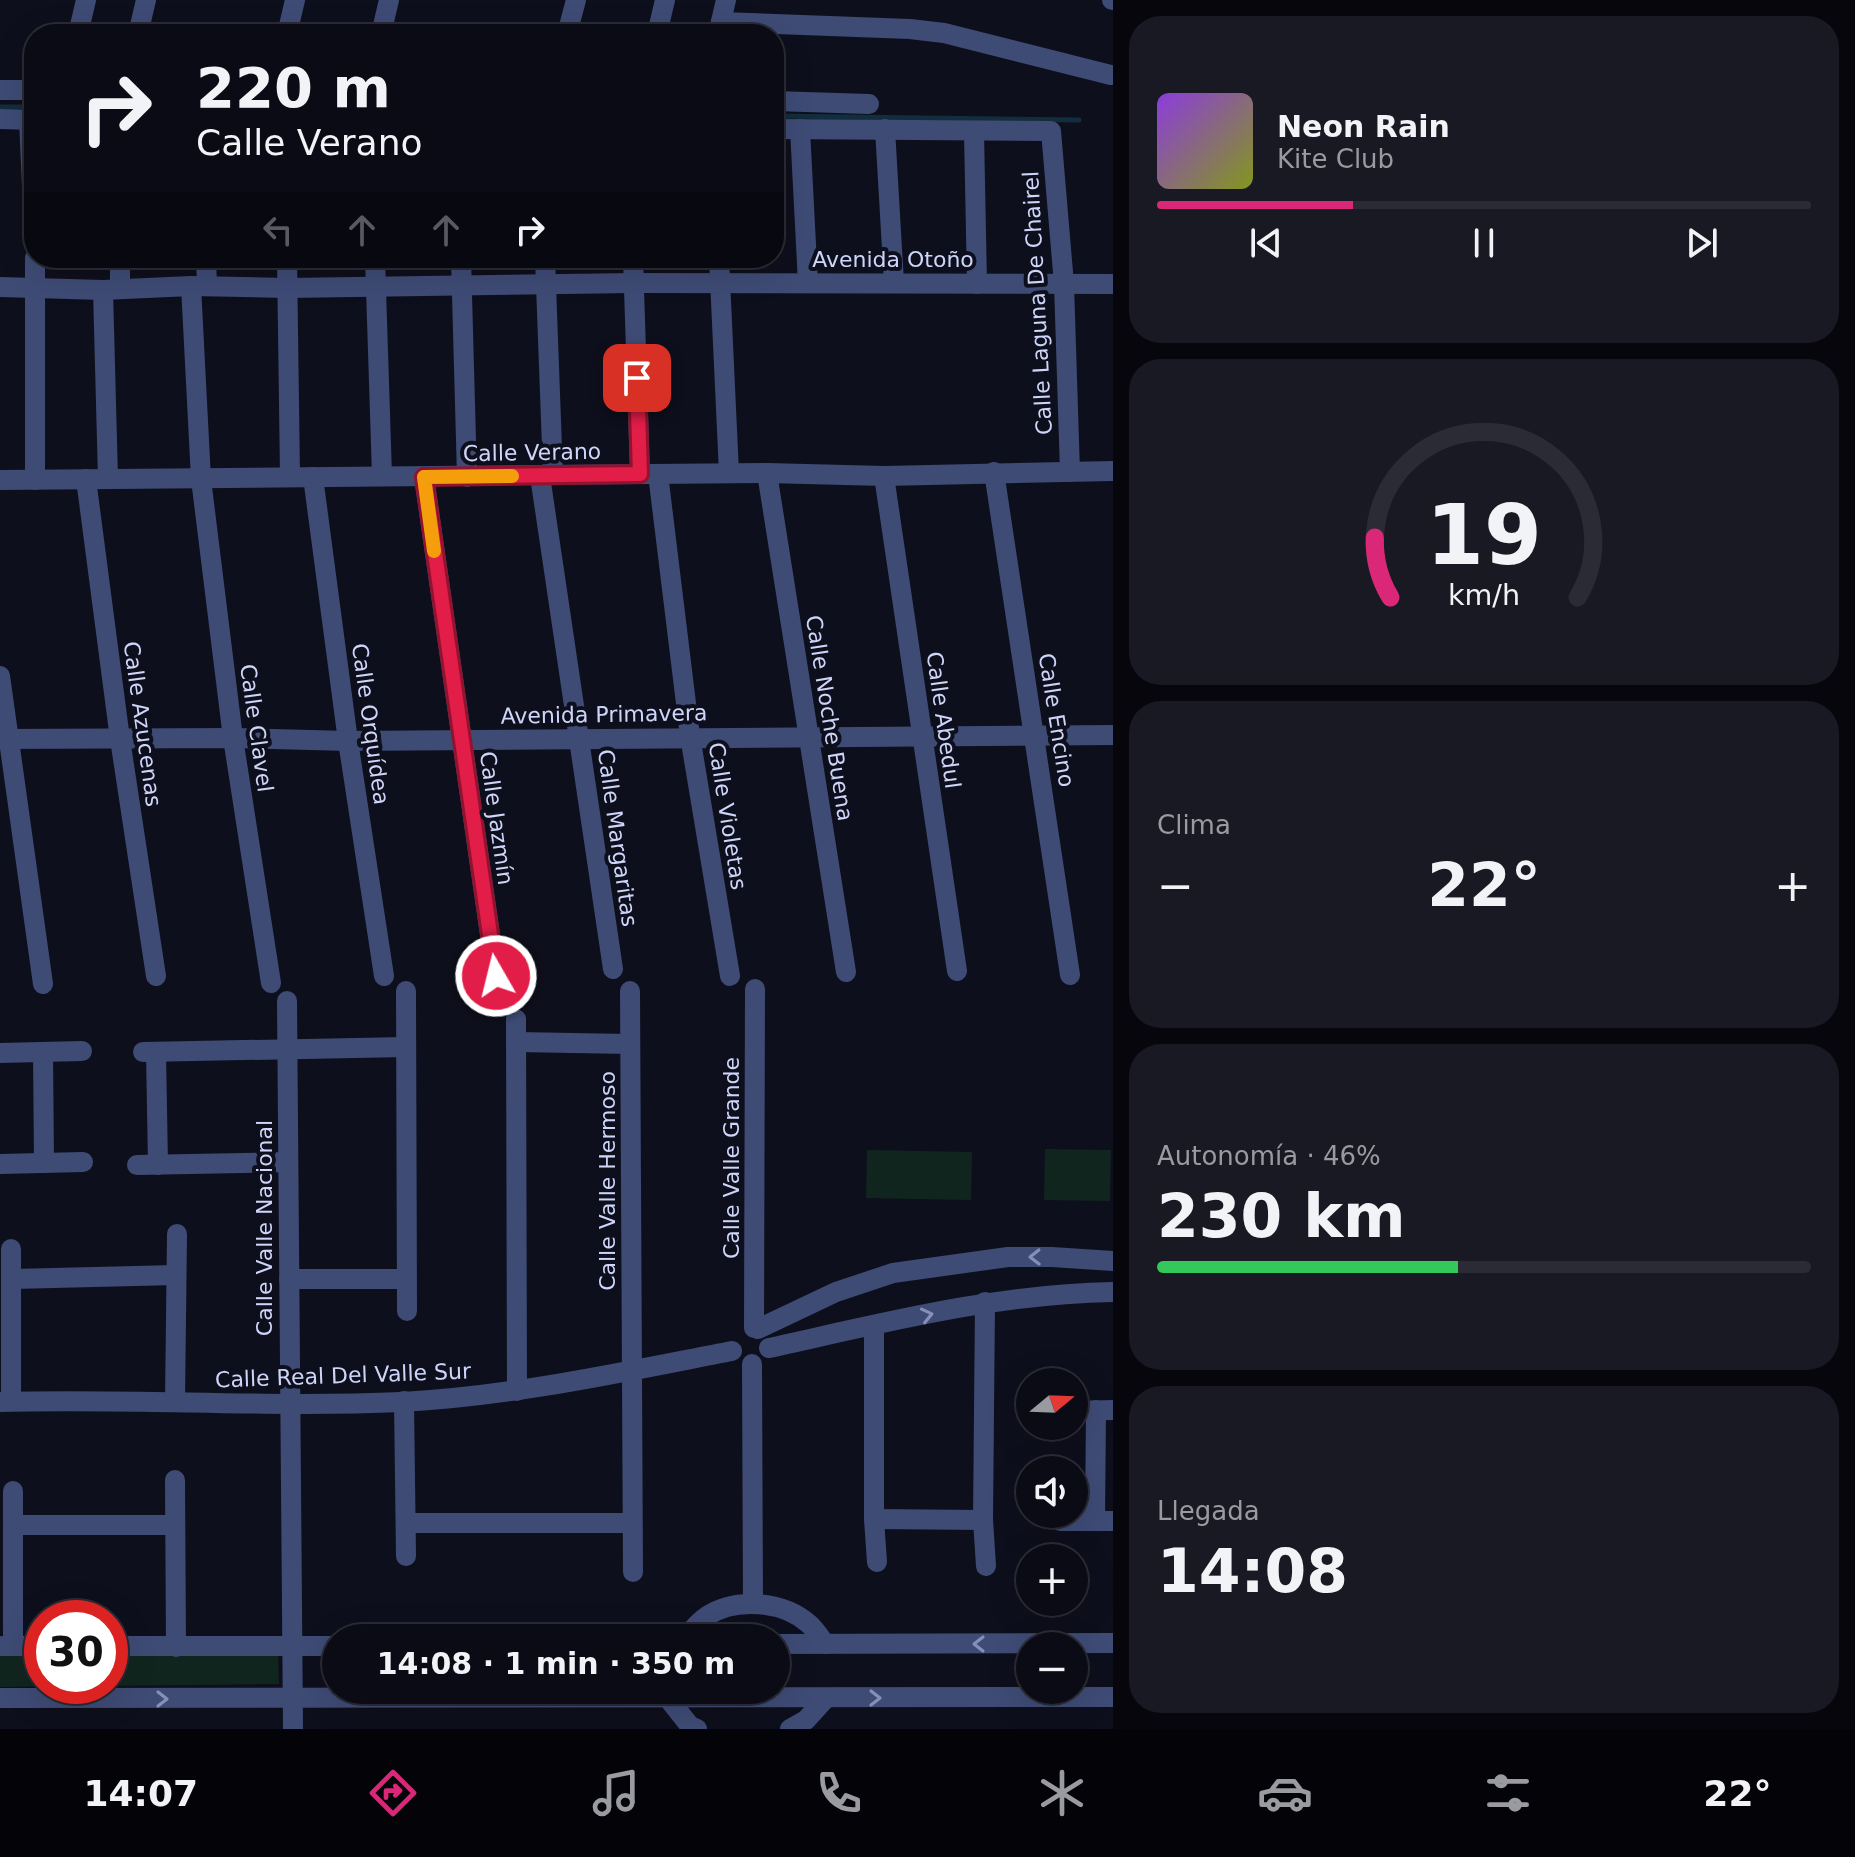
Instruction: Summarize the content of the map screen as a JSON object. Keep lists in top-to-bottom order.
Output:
{
  "streets": {
    "street": [
      "Avenida Otoño",
      "Calle Laguna De Chairel",
      "Calle Verano",
      "Avenida Primavera",
      "Calle Noche Buena",
      "Calle Abedul",
      "Calle Encino",
      "Calle Azucenas",
      "Calle Orquídea",
      "Calle Clavel",
      "Calle Violetas",
      "Calle Jazmín",
      "Calle Margaritas",
      "Calle Valle Grande",
      "Calle Valle Hermoso",
      "Calle Valle Nacional",
      "Calle Real Del Valle Sur"
    ]
  },
  "crossings": [
    ["Avenida Otoño", "Calle Laguna De Chairel"],
    ["Avenida Otoño", "Calle Clavel"],
    ["Avenida Otoño", "Calle Violetas"],
    ["Avenida Otoño", "Calle Margaritas"],
    ["Calle Laguna De Chairel", "Calle Verano"],
    ["Calle Verano", "Calle Noche Buena"],
    ["Calle Verano", "Calle Abedul"],
    ["Calle Verano", "Calle Encino"],
    ["Calle Verano", "Calle Azucenas"],
    ["Calle Verano", "Calle Orquídea"],
    ["Calle Verano", "Calle Clavel"],
    ["Calle Verano", "Calle Violetas"],
    ["Calle Verano", "Calle Jazmín"],
    ["Calle Verano", "Calle Margaritas"],
    ["Avenida Primavera", "Calle Noche Buena"],
    ["Avenida Primavera", "Calle Abedul"],
    ["Avenida Primavera", "Calle Encino"],
    ["Avenida Primavera", "Calle Azucenas"],
    ["Avenida Primavera", "Calle Orquídea"],
    ["Avenida Primavera", "Calle Clavel"],
    ["Avenida Primavera", "Calle Violetas"],
    ["Avenida Primavera", "Calle Jazmín"],
    ["Avenida Primavera", "Calle Margaritas"],
    ["Calle Valle Grande", "Calle Real Del Valle Sur"],
    ["Calle Valle Hermoso", "Calle Real Del Valle Sur"],
    ["Calle Valle Nacional", "Calle Real Del Valle Sur"]
  ],
  "north": "right",
  "page": {
    "turn": ["220 m", "Calle Verano"],
    "song": ["Neon Rain", "Kite Club"],
    "tile": [
      "Clima",
      ["Autonomía · 46%", "230 km"],
      ["Llegada", "14:08"]
    ],
    "heat": ["−", "22°", "+"],
    "map_buttons": ["+", "−"],
    "limit": "30",
    "trip": "14:08 · 1 min · 350 m",
    "tabs": ["14:07", "22°"],
    "gauge": ["19", "km/h"]
  }
}
